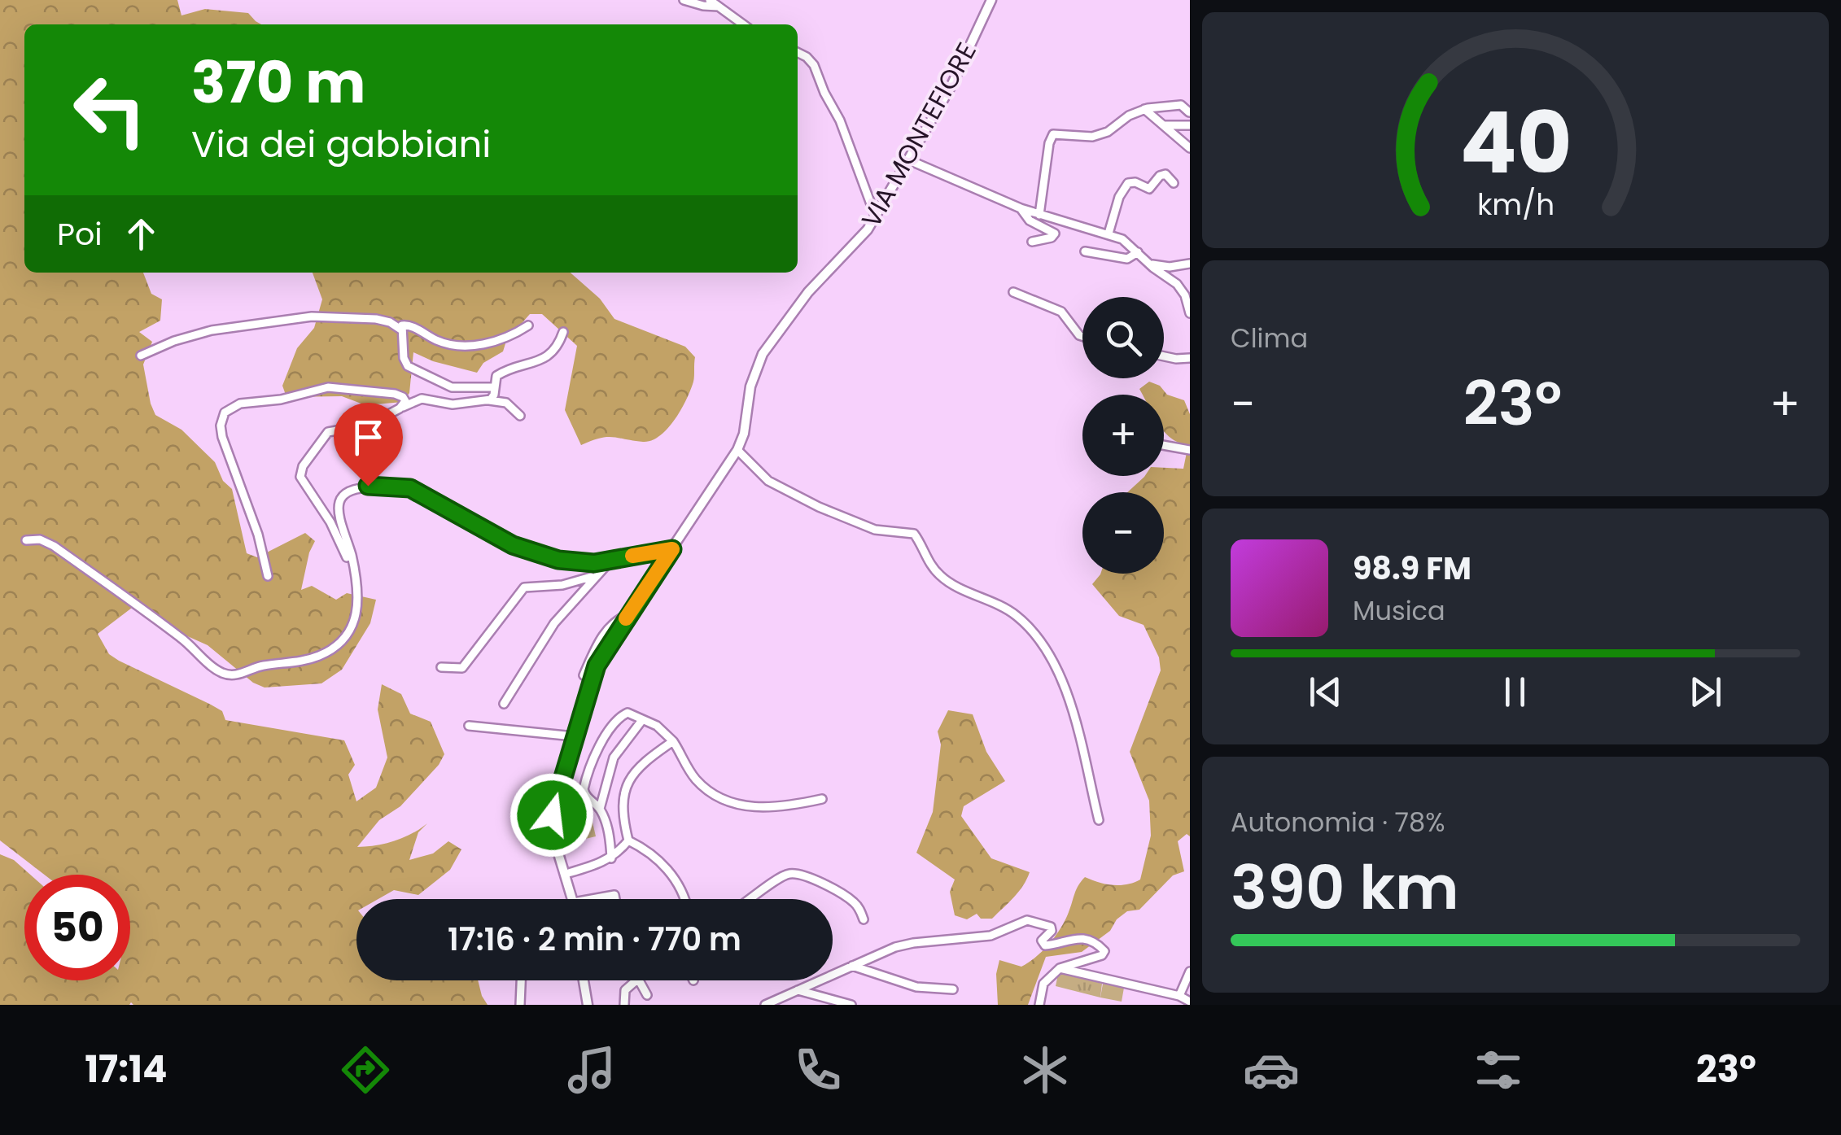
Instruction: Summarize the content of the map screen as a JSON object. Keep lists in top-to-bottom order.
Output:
{
  "streets": {
    "main road": ["VIA MONTEFIORE"]
  },
  "page": {
    "turn": ["370 m", "Via dei gabbiani"],
    "then": "Poi",
    "tile": [
      "Clima",
      ["Autonomia · 78%", "390 km"]
    ],
    "map_buttons": ["+", "−"],
    "heat": ["−", "23°", "+"],
    "song": ["98.9 FM", "Musica"],
    "limit": "50",
    "trip": "17:16 · 2 min · 770 m",
    "tabs": ["17:14", "23°"],
    "gauge": ["40", "km/h"]
  }
}
